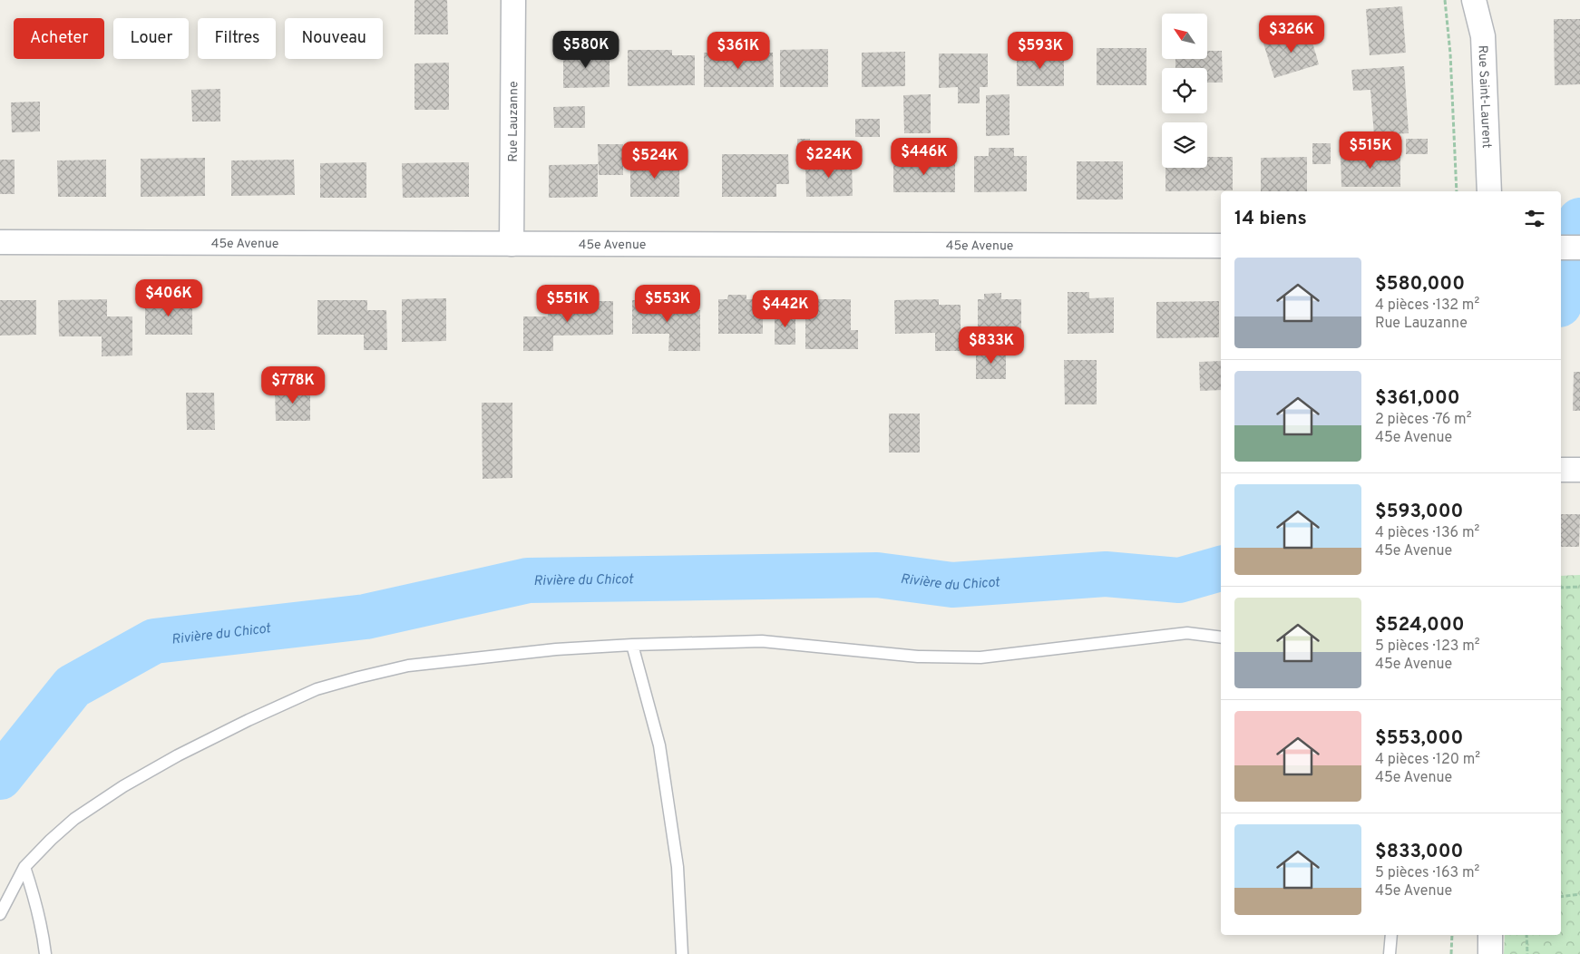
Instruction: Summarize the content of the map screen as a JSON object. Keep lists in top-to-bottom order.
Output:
{
  "streets": {
    "street": ["Rue Saint-Laurent", "Rue Lauzanne", "45e Avenue"]
  },
  "crossings": [
    ["Rue Lauzanne", "45e Avenue"]
  ],
  "water": ["Rivière du Chicot"],
  "north": "top left",
  "page": {
    "price": [
      "$326K",
      "$580K",
      "$361K",
      "$593K",
      "$515K",
      "$446K",
      "$224K",
      "$524K",
      "$406K",
      "$551K",
      "$553K",
      "$442K",
      "$833K",
      "$778K"
    ],
    "chip": [
      "Acheter",
      "Louer",
      "Filtres",
      "Nouveau"
    ],
    "heading": "14 biens",
    "list": [
      {
        "name": "$580,000",
        "note": "4 pièces · 132 m² · Rue Lauzanne"
      },
      {
        "name": "$361,000",
        "note": "2 pièces · 76 m² · 45e Avenue"
      },
      {
        "name": "$593,000",
        "note": "4 pièces · 136 m² · 45e Avenue"
      },
      {
        "name": "$524,000",
        "note": "5 pièces · 123 m² · 45e Avenue"
      },
      {
        "name": "$553,000",
        "note": "4 pièces · 120 m² · 45e Avenue"
      },
      {
        "name": "$833,000",
        "note": "5 pièces · 163 m² · 45e Avenue"
      }
    ]
  }
}
